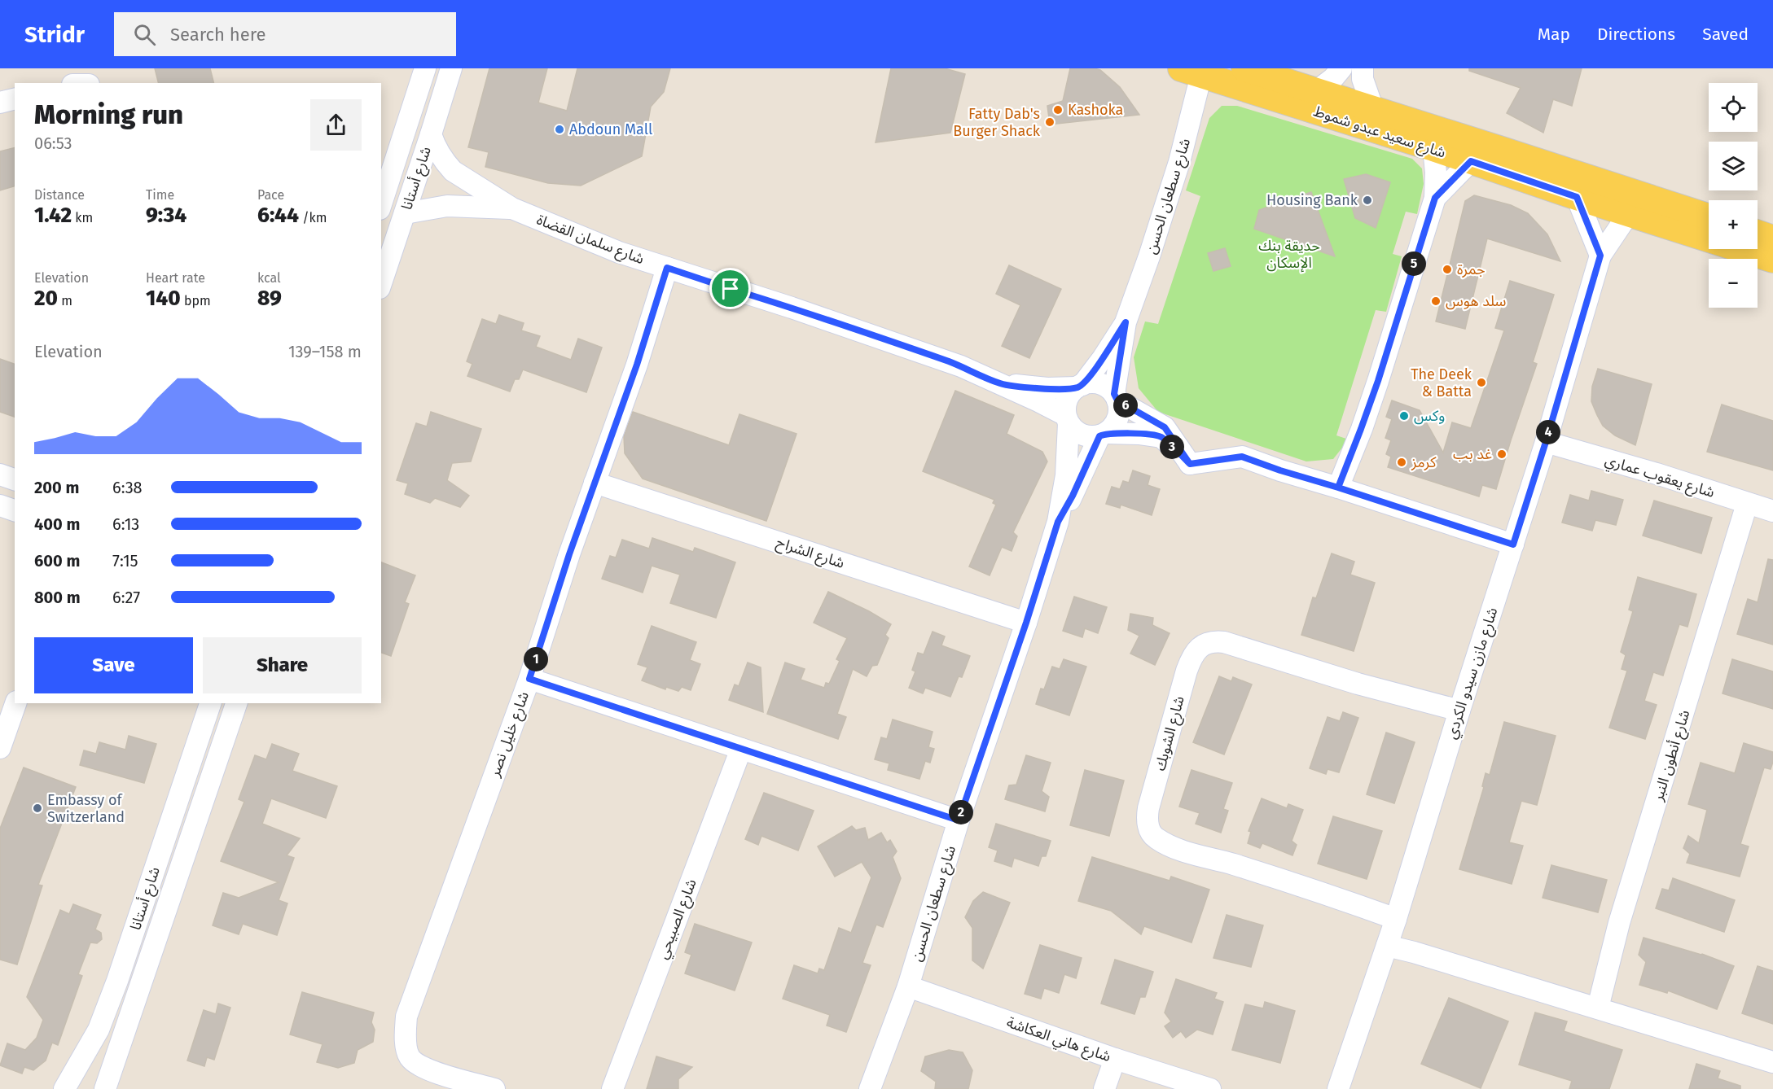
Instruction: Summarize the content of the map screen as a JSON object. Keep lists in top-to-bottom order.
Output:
{
  "streets": {
    "main road": ["شارع سعيد عبدو شموط"],
    "street": [
      "شارع أستانا",
      "شارع سطعان الحسن",
      "شارع سلمان القضاة",
      "شارع يعقوب عماري",
      "شارع الشراح",
      "شارع مازن سيدو الكردي",
      "شارع الشوبك",
      "شارع خليل نصر",
      "شارع أنطون النبر",
      "شارع الصبيحي",
      "شارع هاني العكاشة"
    ]
  },
  "crossings": [
    ["شارع سعيد عبدو شموط", "شارع سطعان الحسن"],
    ["شارع سعيد عبدو شموط", "شارع مازن سيدو الكردي"],
    ["شارع أستانا", "شارع سلمان القضاة"],
    ["شارع سطعان الحسن", "شارع سلمان القضاة"],
    ["شارع سطعان الحسن", "شارع الشراح"],
    ["شارع سطعان الحسن", "شارع هاني العكاشة"],
    ["شارع سلمان القضاة", "شارع خليل نصر"],
    ["شارع يعقوب عماري", "شارع مازن سيدو الكردي"],
    ["شارع يعقوب عماري", "شارع أنطون النبر"],
    ["شارع الشراح", "شارع خليل نصر"],
    ["شارع مازن سيدو الكردي", "شارع الشوبك"]
  ],
  "parks": ["حديقة بنك الإسكان"],
  "places": [
    "Kashoka",
    "Fatty Dab's Burger Shack",
    "Abdoun Mall",
    "Housing Bank",
    "جمرة",
    "سلد هوس",
    "The Deek & Batta",
    "وكس",
    "غد بب",
    "كرمز",
    "Embassy of Switzerland"
  ],
  "page": {
    "header": "Stridr",
    "search": "Search here",
    "nav": ["Map", "Directions", "Saved"],
    "map_buttons": ["+", "−"],
    "heading": ["Morning run", "06:53"],
    "stats": [
      ["Distance", "1.42 km"],
      ["Time", "9:34"],
      ["Pace", "6:44 /km"],
      ["Elevation", "20 m"],
      ["Heart rate", "140 bpm"],
      ["kcal", "89"]
    ],
    "pins": [
      "5",
      "6",
      "4",
      "3",
      "1",
      "2"
    ],
    "chart": ["Elevation", "139–158 m"],
    "list": [
      {
        "name": "200 m",
        "note": "6:38"
      },
      {
        "name": "400 m",
        "note": "6:13"
      },
      {
        "name": "600 m",
        "note": "7:15"
      },
      {
        "name": "800 m",
        "note": "6:27"
      }
    ],
    "buttons": ["Save", "Share"]
  }
}
